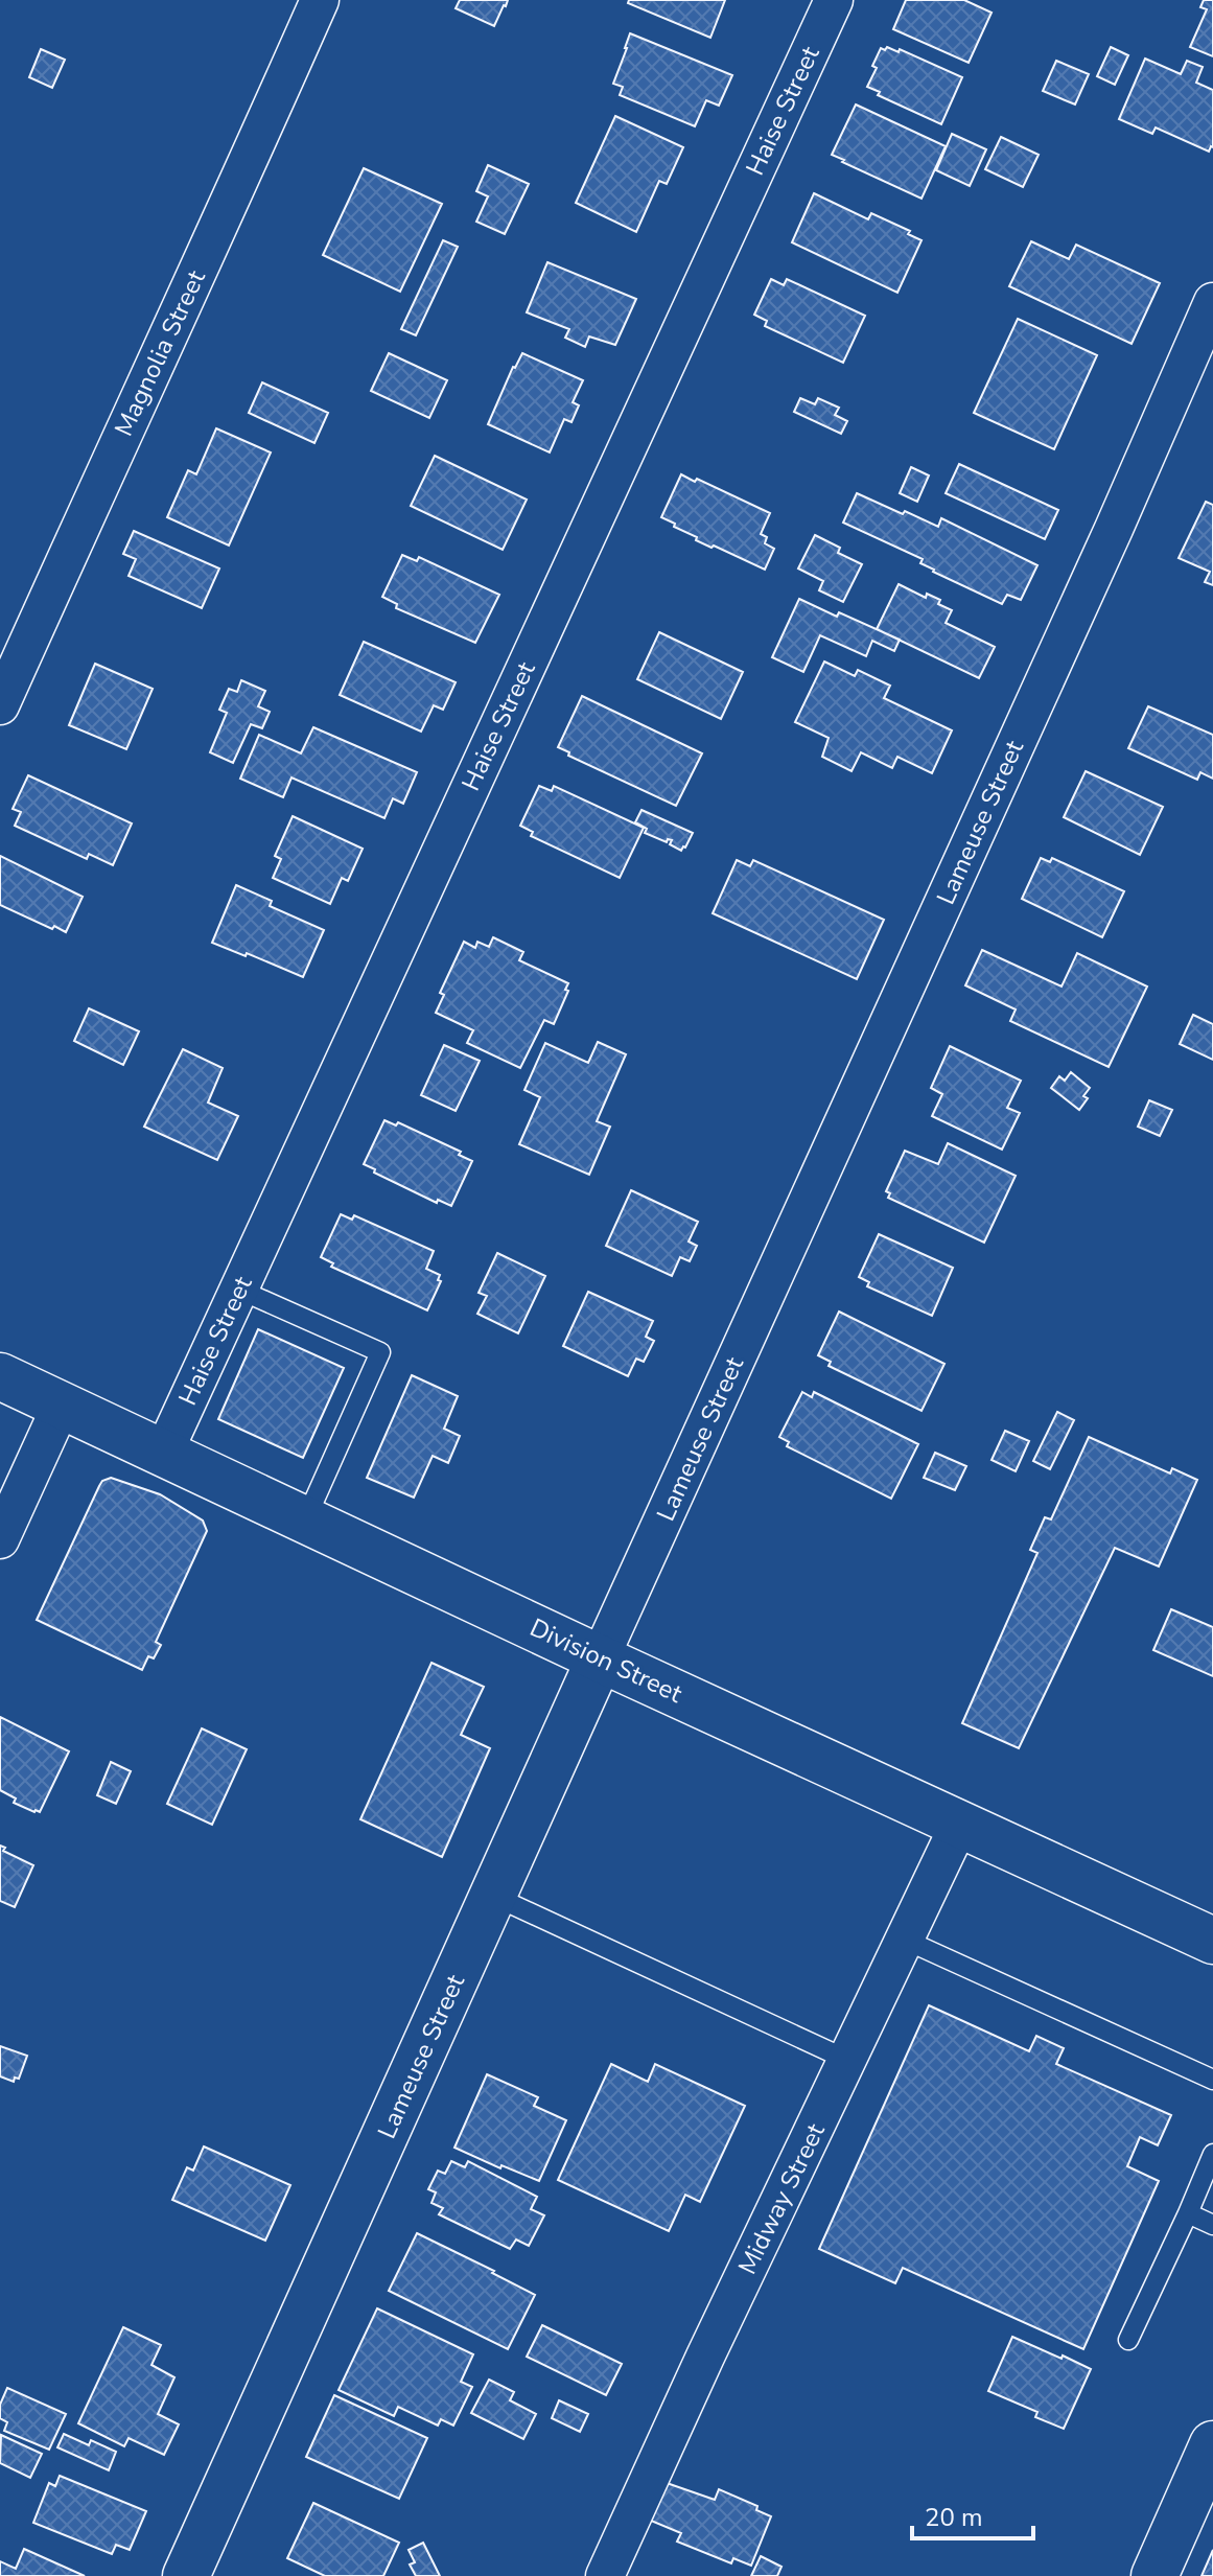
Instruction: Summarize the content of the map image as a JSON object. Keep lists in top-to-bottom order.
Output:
{
  "streets": {
    "main road": ["Lameuse Street", "Division Street"],
    "street": ["Haise Street", "Magnolia Street", "Midway Street"]
  },
  "crossings": [
    ["Haise Street", "Division Street"],
    ["Lameuse Street", "Division Street"],
    ["Division Street", "Midway Street"]
  ],
  "scale_bar": "20 m"
}
